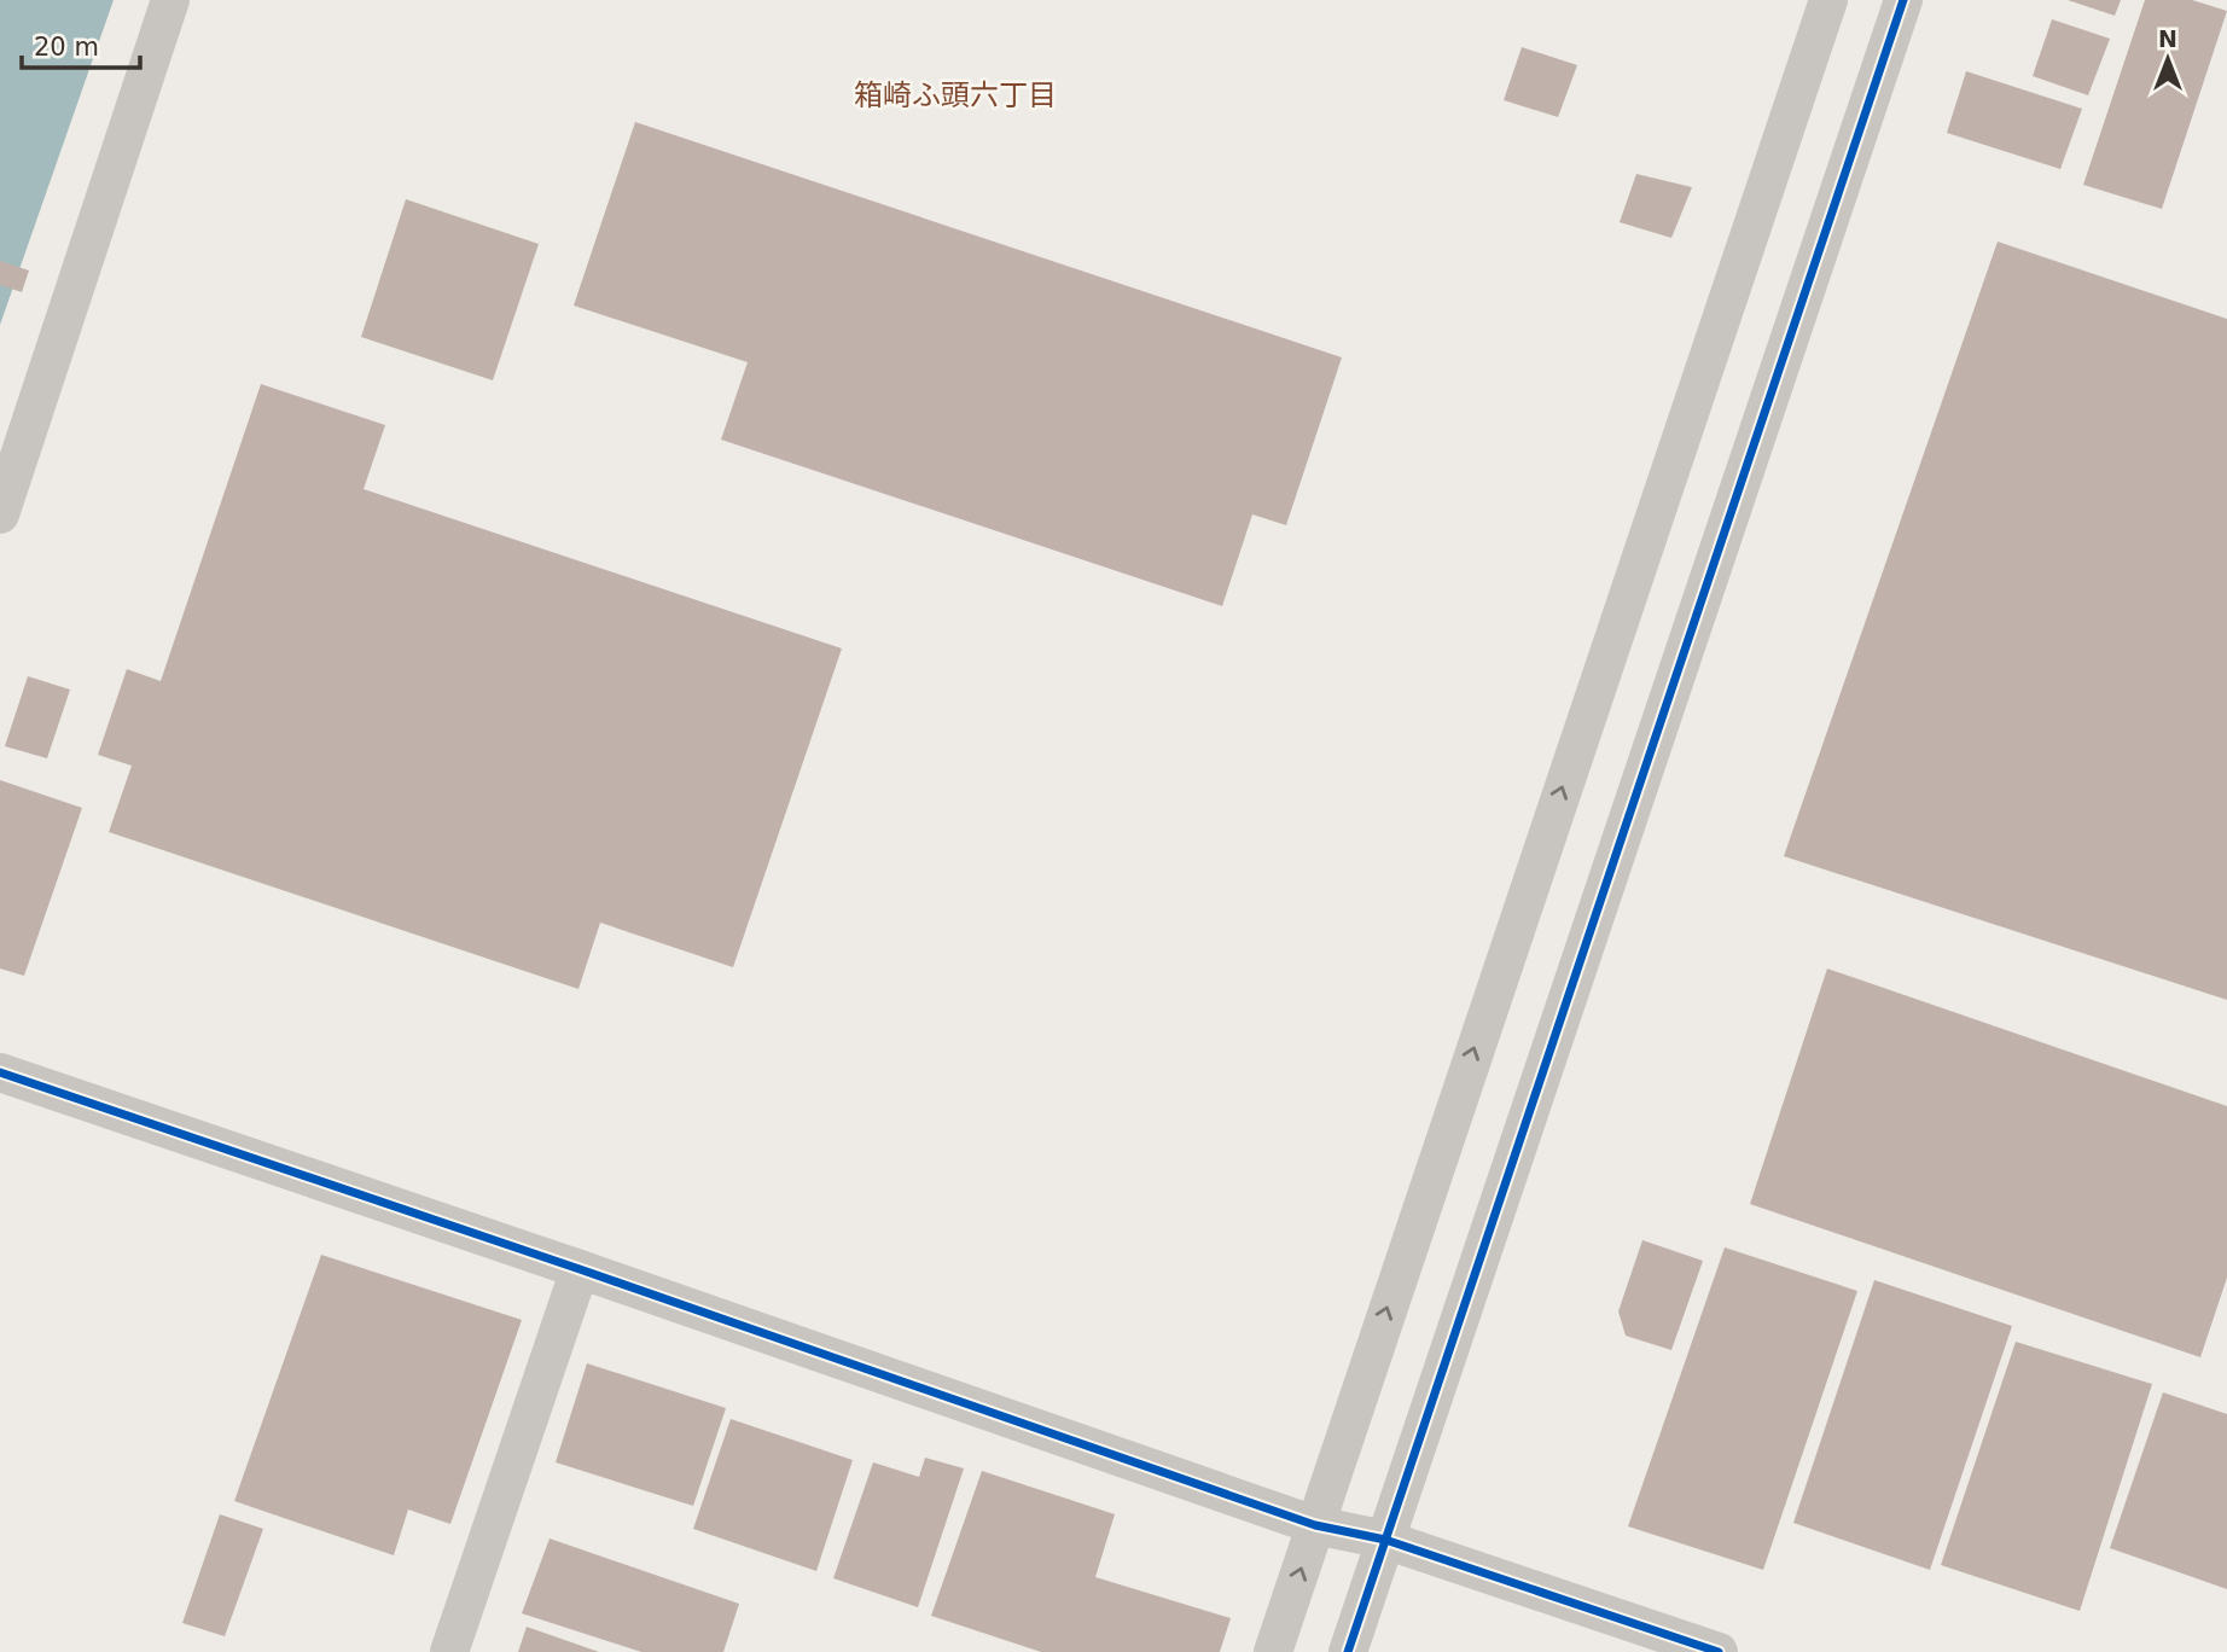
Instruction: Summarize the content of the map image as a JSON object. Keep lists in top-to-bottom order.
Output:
{
  "districts": ["箱崎ふ頭六丁目"],
  "scale_bar": "20 m",
  "north": "top"
}
